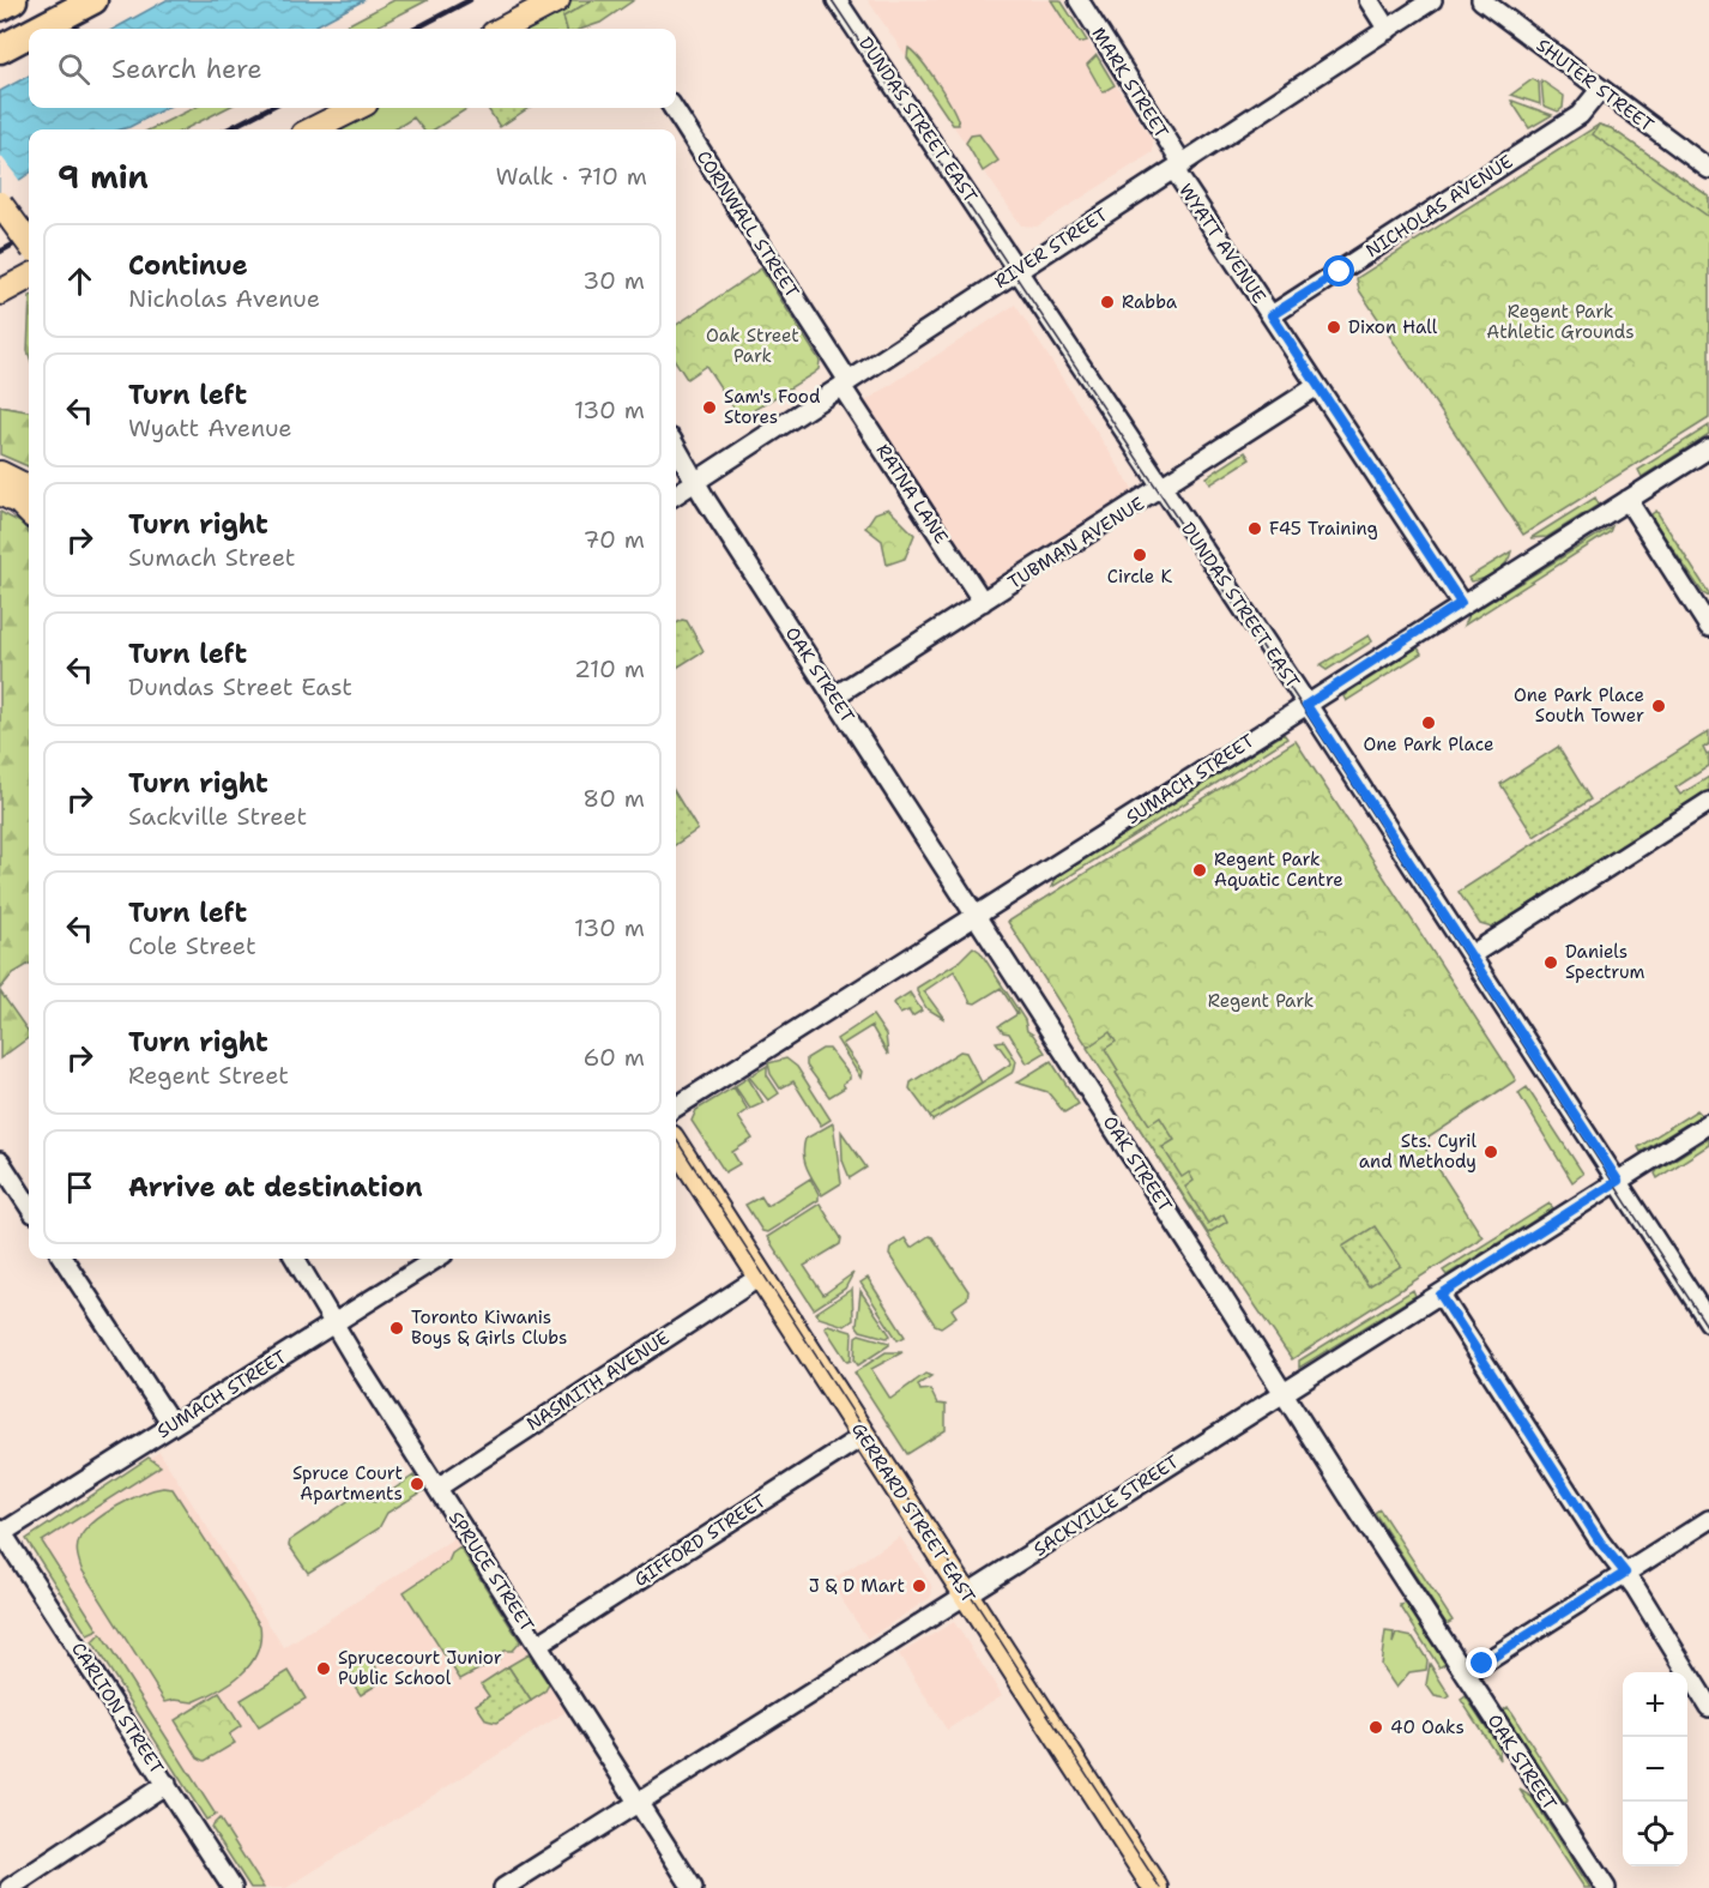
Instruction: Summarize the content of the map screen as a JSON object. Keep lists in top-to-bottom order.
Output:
{
  "streets": {
    "main road": ["GERRARD STREET EAST"],
    "street": [
      "MARK STREET",
      "SHUTER STREET",
      "DUNDAS STREET EAST",
      "NICHOLAS AVENUE",
      "CORNWALL STREET",
      "WYATT AVENUE",
      "RIVER STREET",
      "RATNA LANE",
      "TUBMAN AVENUE",
      "OAK STREET",
      "SUMACH STREET",
      "NASMITH AVENUE",
      "SACKVILLE STREET",
      "GIFFORD STREET",
      "SPRUCE STREET",
      "CARLTON STREET"
    ]
  },
  "crossings": [
    ["MARK STREET", "WYATT AVENUE"],
    ["MARK STREET", "RIVER STREET"],
    ["SHUTER STREET", "NICHOLAS AVENUE"],
    ["DUNDAS STREET EAST", "RIVER STREET"],
    ["DUNDAS STREET EAST", "TUBMAN AVENUE"],
    ["DUNDAS STREET EAST", "SUMACH STREET"],
    ["DUNDAS STREET EAST", "SACKVILLE STREET"],
    ["NICHOLAS AVENUE", "WYATT AVENUE"],
    ["CORNWALL STREET", "RIVER STREET"],
    ["CORNWALL STREET", "RATNA LANE"],
    ["WYATT AVENUE", "RIVER STREET"],
    ["WYATT AVENUE", "TUBMAN AVENUE"],
    ["WYATT AVENUE", "SUMACH STREET"],
    ["RIVER STREET", "RATNA LANE"],
    ["RIVER STREET", "OAK STREET"],
    ["RATNA LANE", "TUBMAN AVENUE"],
    ["TUBMAN AVENUE", "OAK STREET"],
    ["OAK STREET", "SUMACH STREET"],
    ["OAK STREET", "SACKVILLE STREET"],
    ["SUMACH STREET", "SPRUCE STREET"],
    ["SUMACH STREET", "CARLTON STREET"],
    ["NASMITH AVENUE", "GERRARD STREET EAST"],
    ["NASMITH AVENUE", "SPRUCE STREET"],
    ["SACKVILLE STREET", "GERRARD STREET EAST"],
    ["SACKVILLE STREET", "SPRUCE STREET"],
    ["GERRARD STREET EAST", "GIFFORD STREET"],
    ["GIFFORD STREET", "SPRUCE STREET"]
  ],
  "parks": ["Regent Park Athletic Grounds", "Oak Street Park", "Regent Park"],
  "places": [
    "Rabba",
    "Dixon Hall",
    "Sam's Food Stores",
    "F45 Training",
    "Circle K",
    "One Park Place South Tower",
    "One Park Place",
    "Regent Park Aquatic Centre",
    "Daniels Spectrum",
    "Sts. Cyril and Methody",
    "Toronto Kiwanis Boys & Girls Clubs",
    "Spruce Court Apartments",
    "J & D Mart",
    "Sprucecourt Junior Public School",
    "40 Oaks"
  ],
  "page": {
    "search": "Search here",
    "heading": ["9 min", "Walk · 710 m"],
    "list": [
      ["Continue", "Nicholas Avenue", "30 m"],
      ["Turn left", "Wyatt Avenue", "130 m"],
      ["Turn right", "Sumach Street", "70 m"],
      ["Turn left", "Dundas Street East", "210 m"],
      ["Turn right", "Sackville Street", "80 m"],
      ["Turn left", "Cole Street", "130 m"],
      ["Turn right", "Regent Street", "60 m"],
      "Arrive at destination"
    ],
    "map_buttons": ["+", "−"]
  }
}
